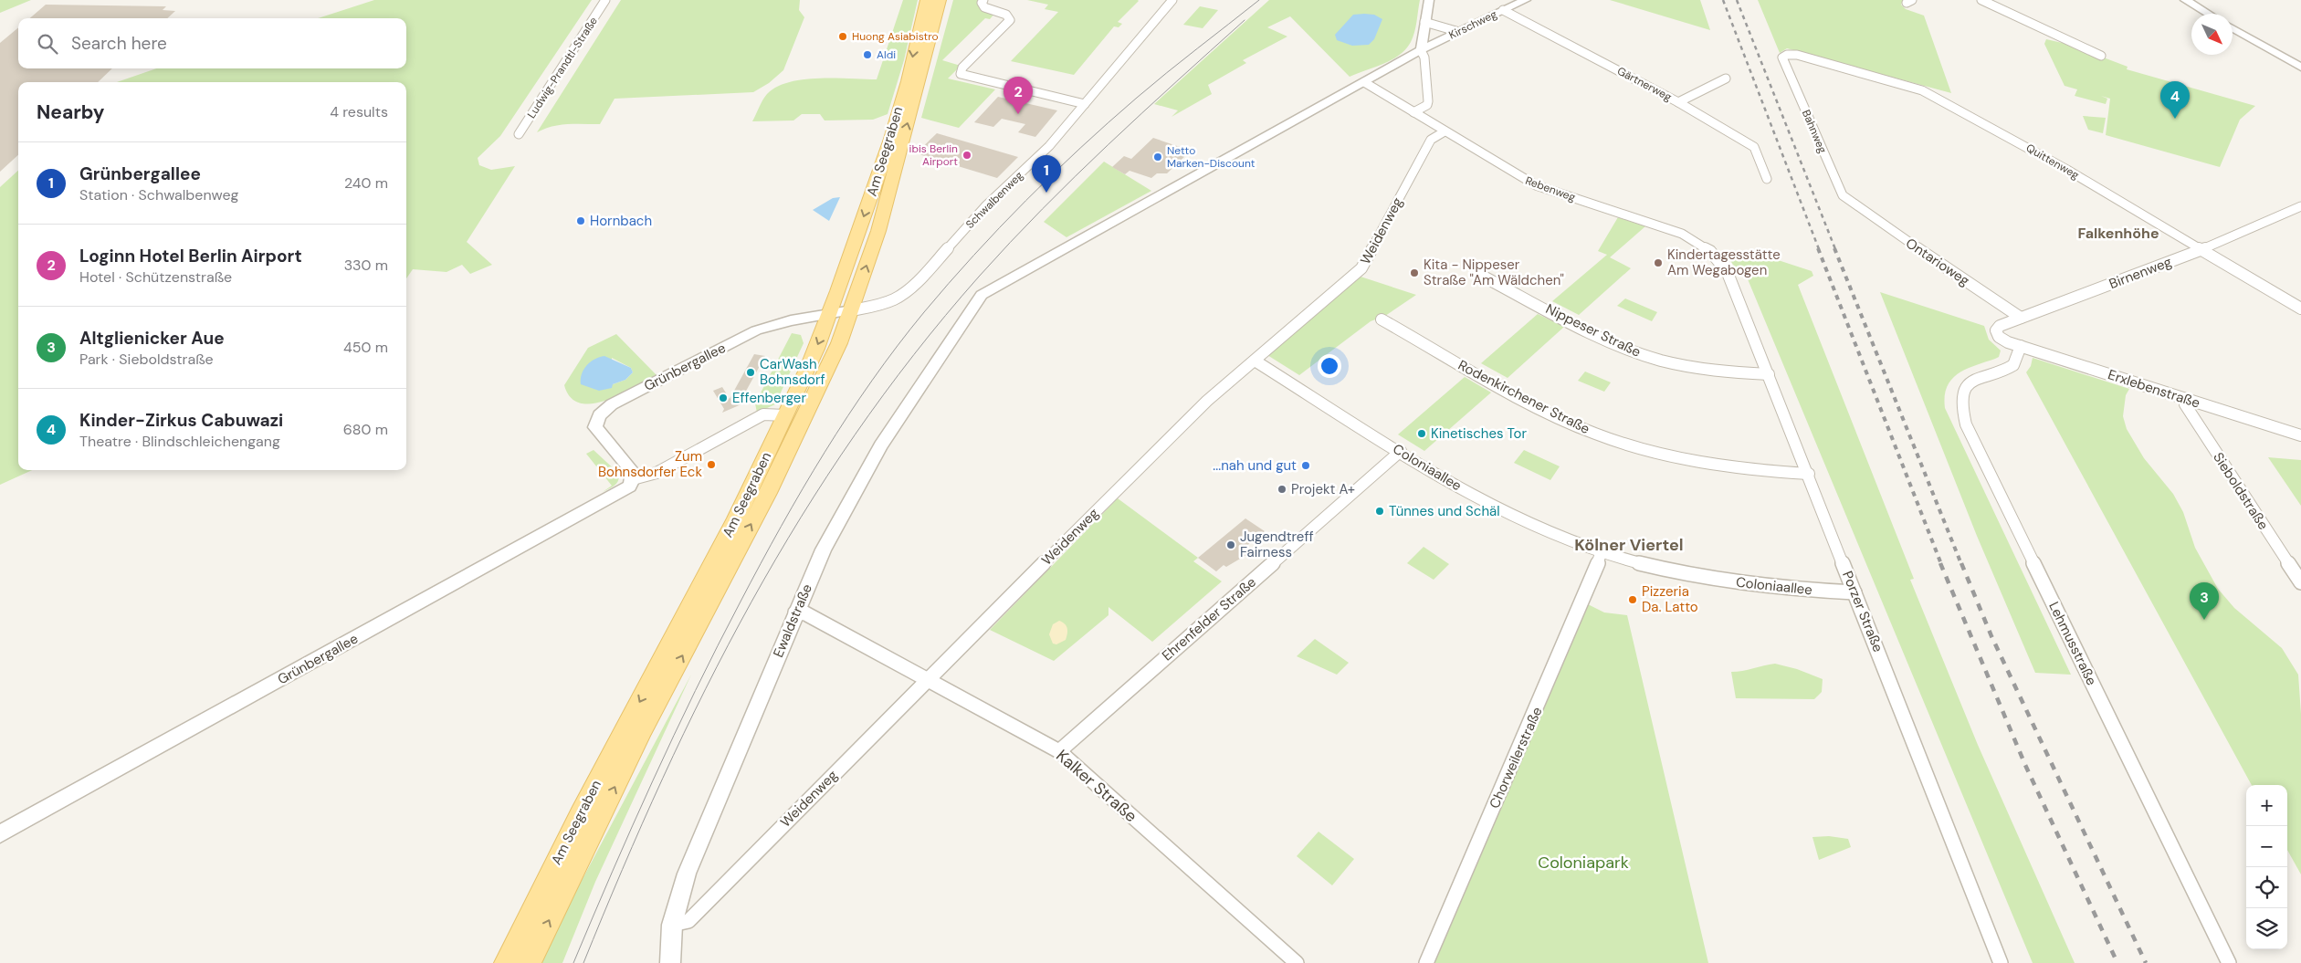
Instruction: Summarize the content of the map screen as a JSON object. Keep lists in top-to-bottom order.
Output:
{
  "streets": {
    "main road": ["Am Seegraben"],
    "street": [
      "Kirschweg",
      "Ludwig-Prandtl-Straße",
      "Gärtnerweg",
      "Bahnweg",
      "Quittenweg",
      "Rebenweg",
      "Schwalbenweg",
      "Weidenweg",
      "Ontarioweg",
      "Birnenweg",
      "Nippeser Straße",
      "Grünbergallee",
      "Erxlebenstraße",
      "Rodenkirchener Straße",
      "Coloniaallee",
      "Sieboldstraße",
      "Porzer Straße",
      "Ehrenfelder Straße",
      "Ewaldstraße",
      "Lehmusstraße",
      "Chorweilerstraße",
      "Kalker Straße"
    ]
  },
  "crossings": [
    ["Kirschweg", "Gärtnerweg"],
    ["Kirschweg", "Rebenweg"],
    ["Kirschweg", "Ewaldstraße"],
    ["Bahnweg", "Quittenweg"],
    ["Bahnweg", "Ontarioweg"],
    ["Am Seegraben", "Schwalbenweg"],
    ["Am Seegraben", "Grünbergallee"],
    ["Quittenweg", "Birnenweg"],
    ["Rebenweg", "Weidenweg"],
    ["Rebenweg", "Porzer Straße"],
    ["Rebenweg", "Ewaldstraße"],
    ["Schwalbenweg", "Grünbergallee"],
    ["Weidenweg", "Coloniaallee"],
    ["Weidenweg", "Ewaldstraße"],
    ["Weidenweg", "Kalker Straße"],
    ["Ontarioweg", "Birnenweg"],
    ["Birnenweg", "Erxlebenstraße"],
    ["Birnenweg", "Lehmusstraße"],
    ["Nippeser Straße", "Porzer Straße"],
    ["Erxlebenstraße", "Sieboldstraße"],
    ["Erxlebenstraße", "Lehmusstraße"],
    ["Rodenkirchener Straße", "Porzer Straße"],
    ["Coloniaallee", "Porzer Straße"],
    ["Coloniaallee", "Ehrenfelder Straße"],
    ["Coloniaallee", "Chorweilerstraße"],
    ["Ehrenfelder Straße", "Kalker Straße"],
    ["Ewaldstraße", "Kalker Straße"]
  ],
  "districts": ["Falkenhöhe", "Kölner Viertel"],
  "parks": ["Coloniapark"],
  "places": [
    "Huong Asiabistro",
    "Aldi",
    "ibis Berlin Airport",
    "Netto Marken-Discount",
    "Hornbach",
    "Kindertagesstätte Am Wegabogen",
    "Kita - Nippeser Straße \"Am Wäldchen\"",
    "CarWash Bohnsdorf",
    "Effenberger",
    "Kinetisches Tor",
    "Zum Bohnsdorfer Eck",
    "...nah und gut",
    "Projekt A+",
    "Tünnes und Schäl",
    "Jugendtreff Fairness",
    "Pizzeria Da. Latto"
  ],
  "north": "bottom right",
  "page": {
    "search": "Search here",
    "pins": [
      "2",
      "4",
      "1",
      "3"
    ],
    "heading": ["Nearby", "4 results"],
    "list": [
      {
        "mark": "1",
        "name": "Grünbergallee",
        "note": "Station · Schwalbenweg",
        "value": "240 m"
      },
      {
        "mark": "2",
        "name": "Loginn Hotel Berlin Airport",
        "note": "Hotel · Schützenstraße",
        "value": "330 m"
      },
      {
        "mark": "3",
        "name": "Altglienicker Aue",
        "note": "Park · Sieboldstraße",
        "value": "450 m"
      },
      {
        "mark": "4",
        "name": "Kinder-Zirkus Cabuwazi",
        "note": "Theatre · Blindschleichengang",
        "value": "680 m"
      }
    ],
    "map_buttons": ["+", "−"]
  }
}
